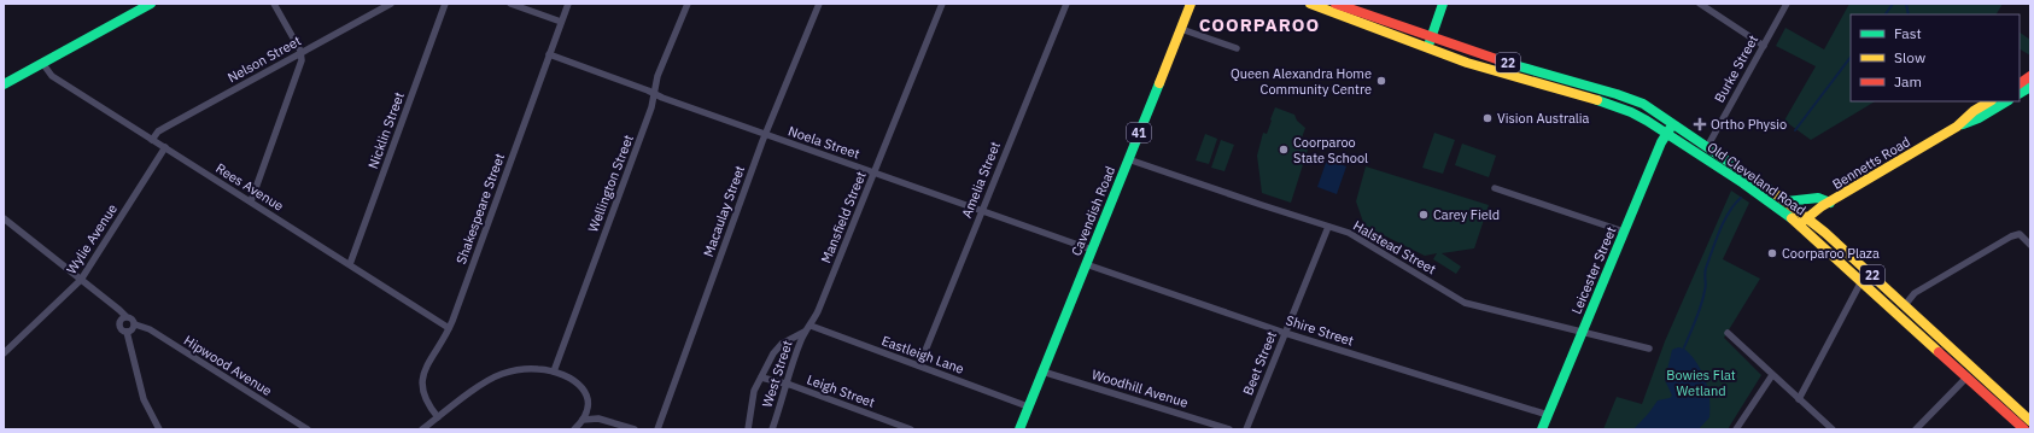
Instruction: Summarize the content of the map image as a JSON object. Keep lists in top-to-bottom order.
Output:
{
  "streets": {
    "main road": [
      "22",
      "41",
      "Bennetts Road",
      "Old Cleveland Road",
      "Cavendish Road",
      "Leicester Street"
    ],
    "street": [
      "Nelson Street",
      "Burke Street",
      "Nicklin Street",
      "Noela Street",
      "Amelia Street",
      "Wellington Street",
      "Rees Avenue",
      "Shakespeare Street",
      "Macaulay Street",
      "Mansfield Street",
      "Wylie Avenue",
      "Halstead Street",
      "Shire Street",
      "Eastleigh Lane",
      "Beet Street",
      "Hipwood Avenue",
      "West Street",
      "Woodhill Avenue",
      "Leigh Street"
    ]
  },
  "crossings": [
    ["Nelson Street", "Rees Avenue"],
    ["Burke Street", "Old Cleveland Road"],
    ["Nicklin Street", "Rees Avenue"],
    ["Noela Street", "Amelia Street"],
    ["Noela Street", "Wellington Street"],
    ["Noela Street", "Shakespeare Street"],
    ["Noela Street", "Macaulay Street"],
    ["Noela Street", "Cavendish Road"],
    ["Noela Street", "Mansfield Street"],
    ["Bennetts Road", "Old Cleveland Road"],
    ["Old Cleveland Road", "Leicester Street"],
    ["Amelia Street", "Eastleigh Lane"],
    ["Rees Avenue", "Shakespeare Street"],
    ["Rees Avenue", "Wylie Avenue"],
    ["Cavendish Road", "Halstead Street"],
    ["Cavendish Road", "Shire Street"],
    ["Cavendish Road", "Eastleigh Lane"],
    ["Cavendish Road", "Woodhill Avenue"],
    ["Mansfield Street", "Eastleigh Lane"],
    ["Mansfield Street", "West Street"],
    ["Halstead Street", "Leicester Street"],
    ["Halstead Street", "Beet Street"],
    ["Leicester Street", "Shire Street"],
    ["Shire Street", "Beet Street"],
    ["West Street", "Leigh Street"]
  ],
  "districts": ["COORPAROO"],
  "parks": ["Bowies Flat Wetland"],
  "places": {
    "other": [
      "Queen Alexandra Home Community Centre",
      "Vision Australia",
      "Coorparoo State School",
      "Carey Field",
      "Coorparoo Plaza"
    ],
    "health": ["Ortho Physio"]
  },
  "legend": ["Fast", "Slow", "Jam"]
}
